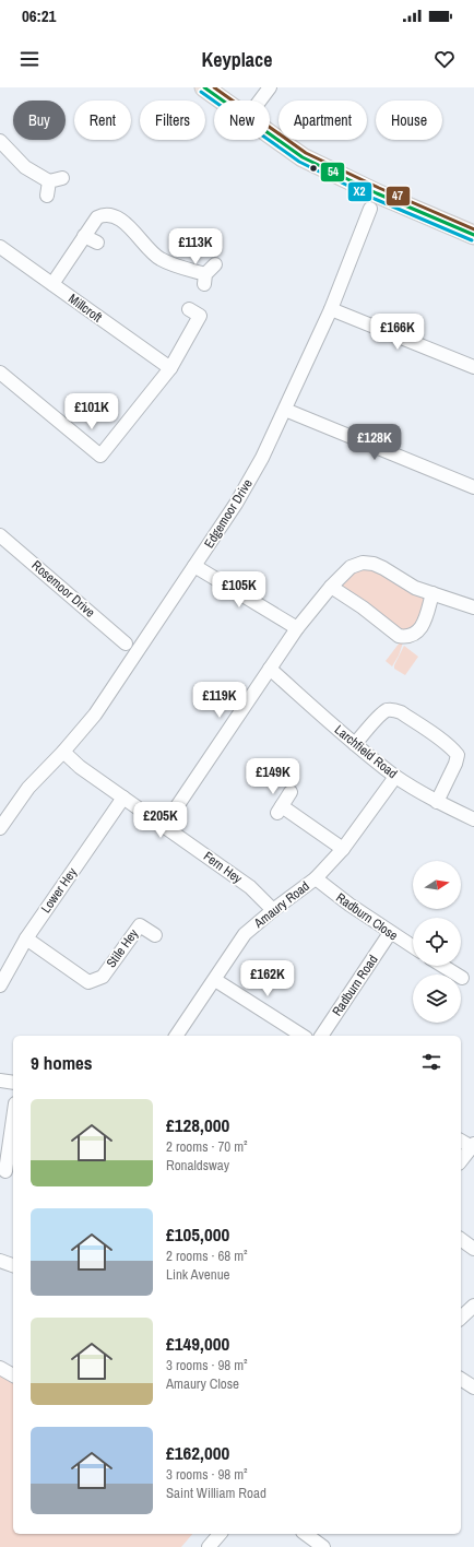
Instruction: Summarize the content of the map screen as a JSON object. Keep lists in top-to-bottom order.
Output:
{
  "streets": {
    "street": [
      "Millcroft",
      "Edgemoor Drive",
      "Rosemoor Drive",
      "Larchfield Road",
      "Fern Hey",
      "Lower Hey",
      "Amaury Road",
      "Radburn Close",
      "Stile Hey",
      "Radburn Road"
    ]
  },
  "crossings": [
    ["Edgemoor Drive", "Fern Hey"],
    ["Larchfield Road", "Amaury Road"],
    ["Fern Hey", "Lower Hey"],
    ["Fern Hey", "Amaury Road"],
    ["Lower Hey", "Stile Hey"],
    ["Amaury Road", "Radburn Close"],
    ["Radburn Close", "Radburn Road"]
  ],
  "lines": ["transit line 54", "transit line 47", "transit line X2"],
  "north": "right",
  "page": {
    "status": "06:21",
    "header": "Keyplace",
    "chip": [
      "Buy",
      "Rent",
      "Filters",
      "New",
      "Apartment",
      "House"
    ],
    "price": [
      "£113K",
      "£166K",
      "£101K",
      "£128K",
      "£105K",
      "£119K",
      "£149K",
      "£205K",
      "£162K"
    ],
    "heading": "9 homes",
    "list": [
      {
        "name": "£128,000",
        "note": "2 rooms · 70 m² · Ronaldsway"
      },
      {
        "name": "£105,000",
        "note": "2 rooms · 68 m² · Link Avenue"
      },
      {
        "name": "£149,000",
        "note": "3 rooms · 98 m² · Amaury Close"
      },
      {
        "name": "£162,000",
        "note": "3 rooms · 98 m² · Saint William Road"
      }
    ]
  }
}
